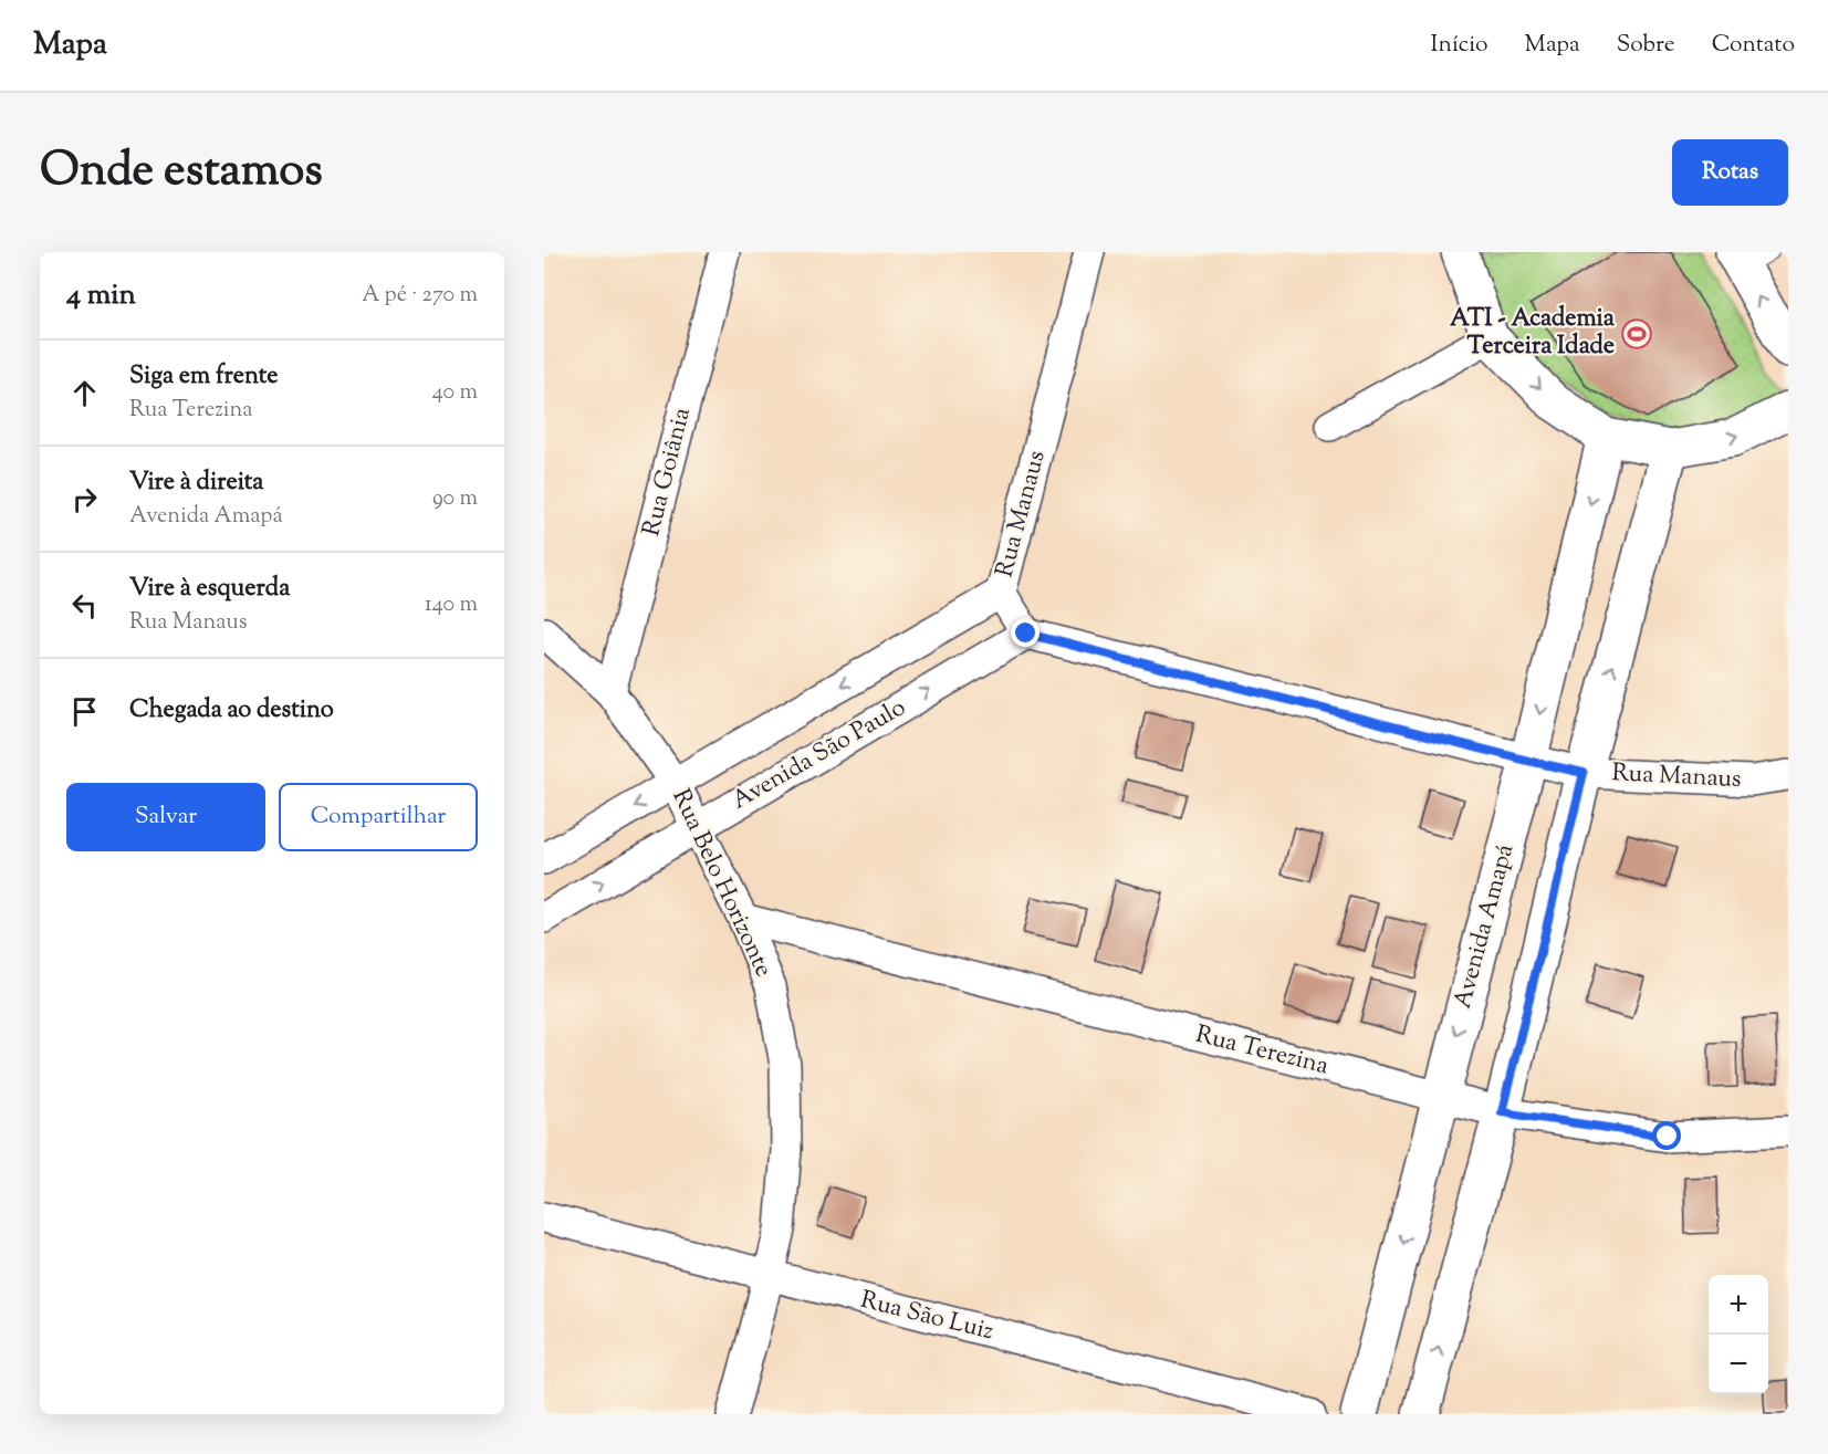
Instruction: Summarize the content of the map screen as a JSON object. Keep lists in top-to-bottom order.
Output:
{
  "streets": {
    "street": [
      "Rua Goiânia",
      "Rua Manaus",
      "Avenida São Paulo",
      "Rua Belo Horizonte",
      "Avenida Amapá",
      "Rua Terezina",
      "Rua São Luiz"
    ]
  },
  "crossings": [
    ["Rua Goiânia", "Rua Belo Horizonte"],
    ["Rua Manaus", "Avenida São Paulo"],
    ["Rua Manaus", "Avenida Amapá"],
    ["Avenida São Paulo", "Rua Belo Horizonte"],
    ["Rua Belo Horizonte", "Rua Terezina"],
    ["Rua Belo Horizonte", "Rua São Luiz"],
    ["Avenida Amapá", "Rua Terezina"]
  ],
  "places": {
    "sports": ["ATI - Academia Terceira Idade"]
  },
  "page": {
    "header": "Mapa",
    "nav": [
      "Início",
      "Mapa",
      "Sobre",
      "Contato"
    ],
    "title": "Onde estamos",
    "buttons": [
      "Rotas",
      ["Salvar", "Compartilhar"]
    ],
    "heading": ["4 min", "A pé · 270 m"],
    "list": [
      ["Siga em frente", "Rua Terezina", "40 m"],
      ["Vire à direita", "Avenida Amapá", "90 m"],
      ["Vire à esquerda", "Rua Manaus", "140 m"],
      "Chegada ao destino"
    ],
    "map_buttons": ["+", "−"]
  }
}
